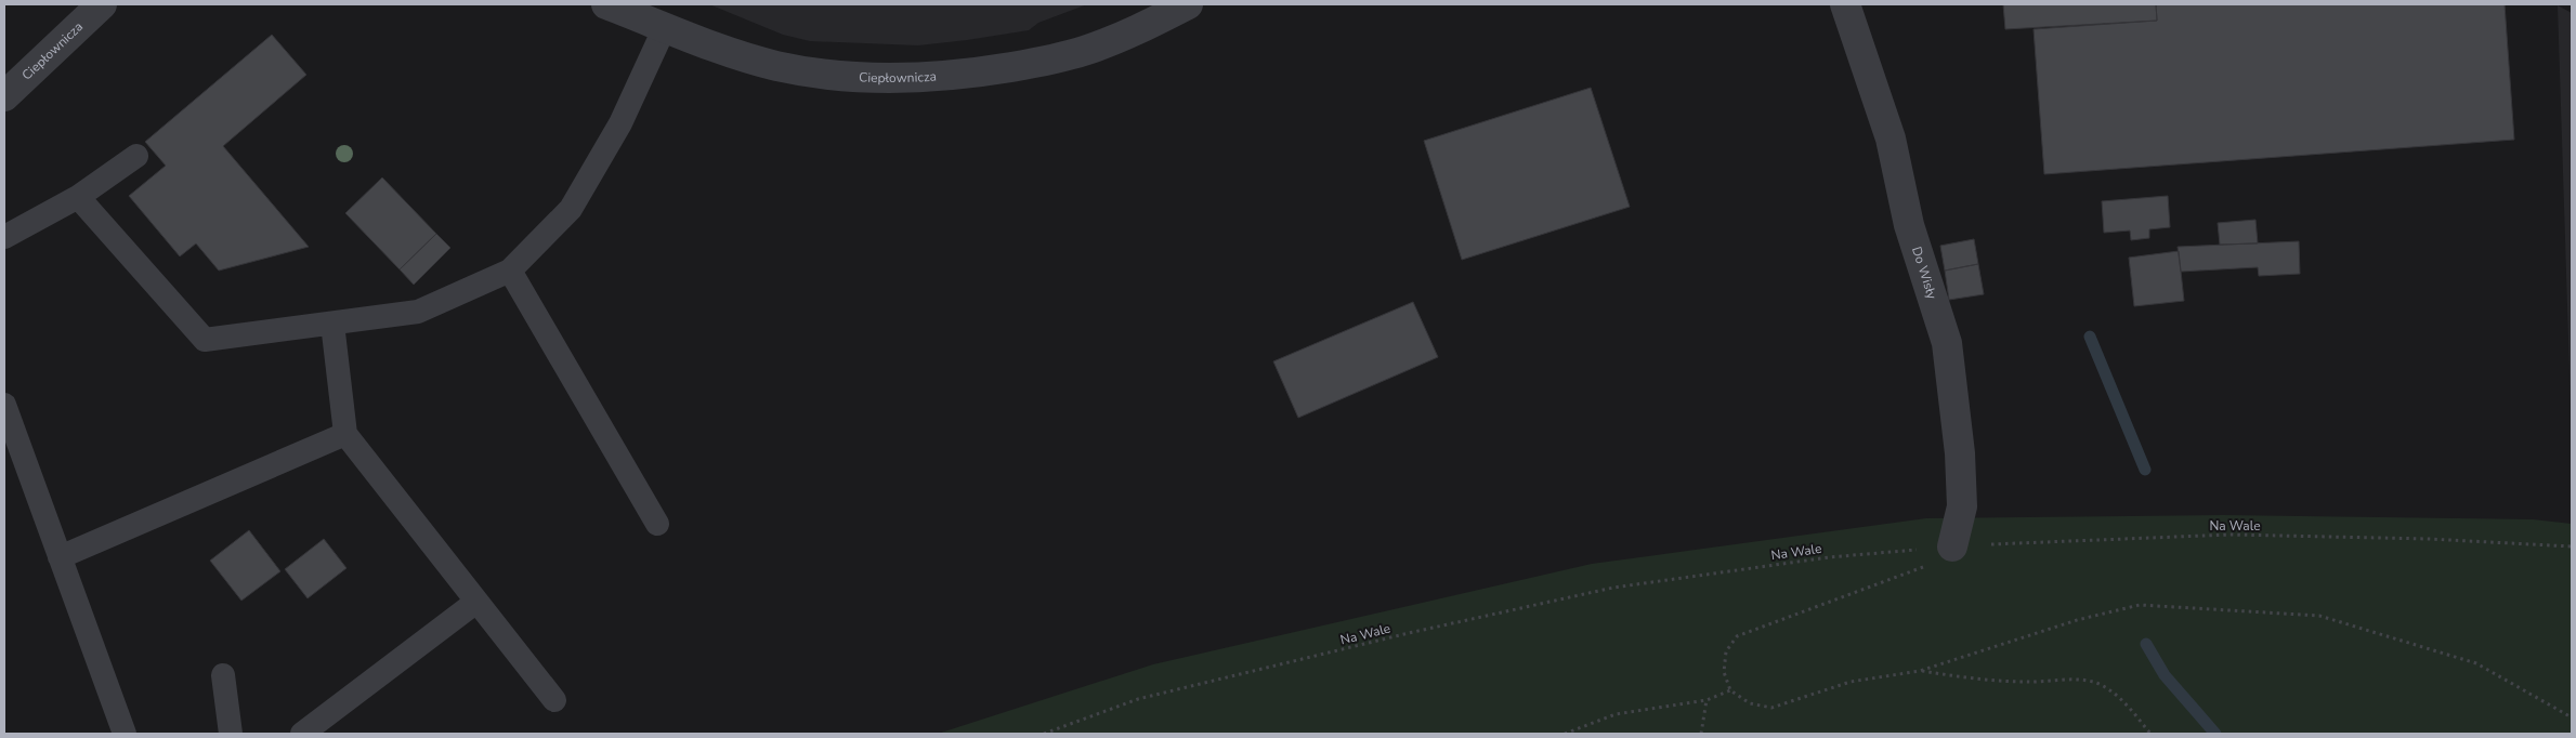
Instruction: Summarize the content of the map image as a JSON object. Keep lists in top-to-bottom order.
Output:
{
  "streets": {
    "street": ["Ciepłownicza", "Do Wisły"],
    "path": ["Na Wale"]
  },
  "crossings": [
    ["Do Wisły", "Na Wale"]
  ]
}
